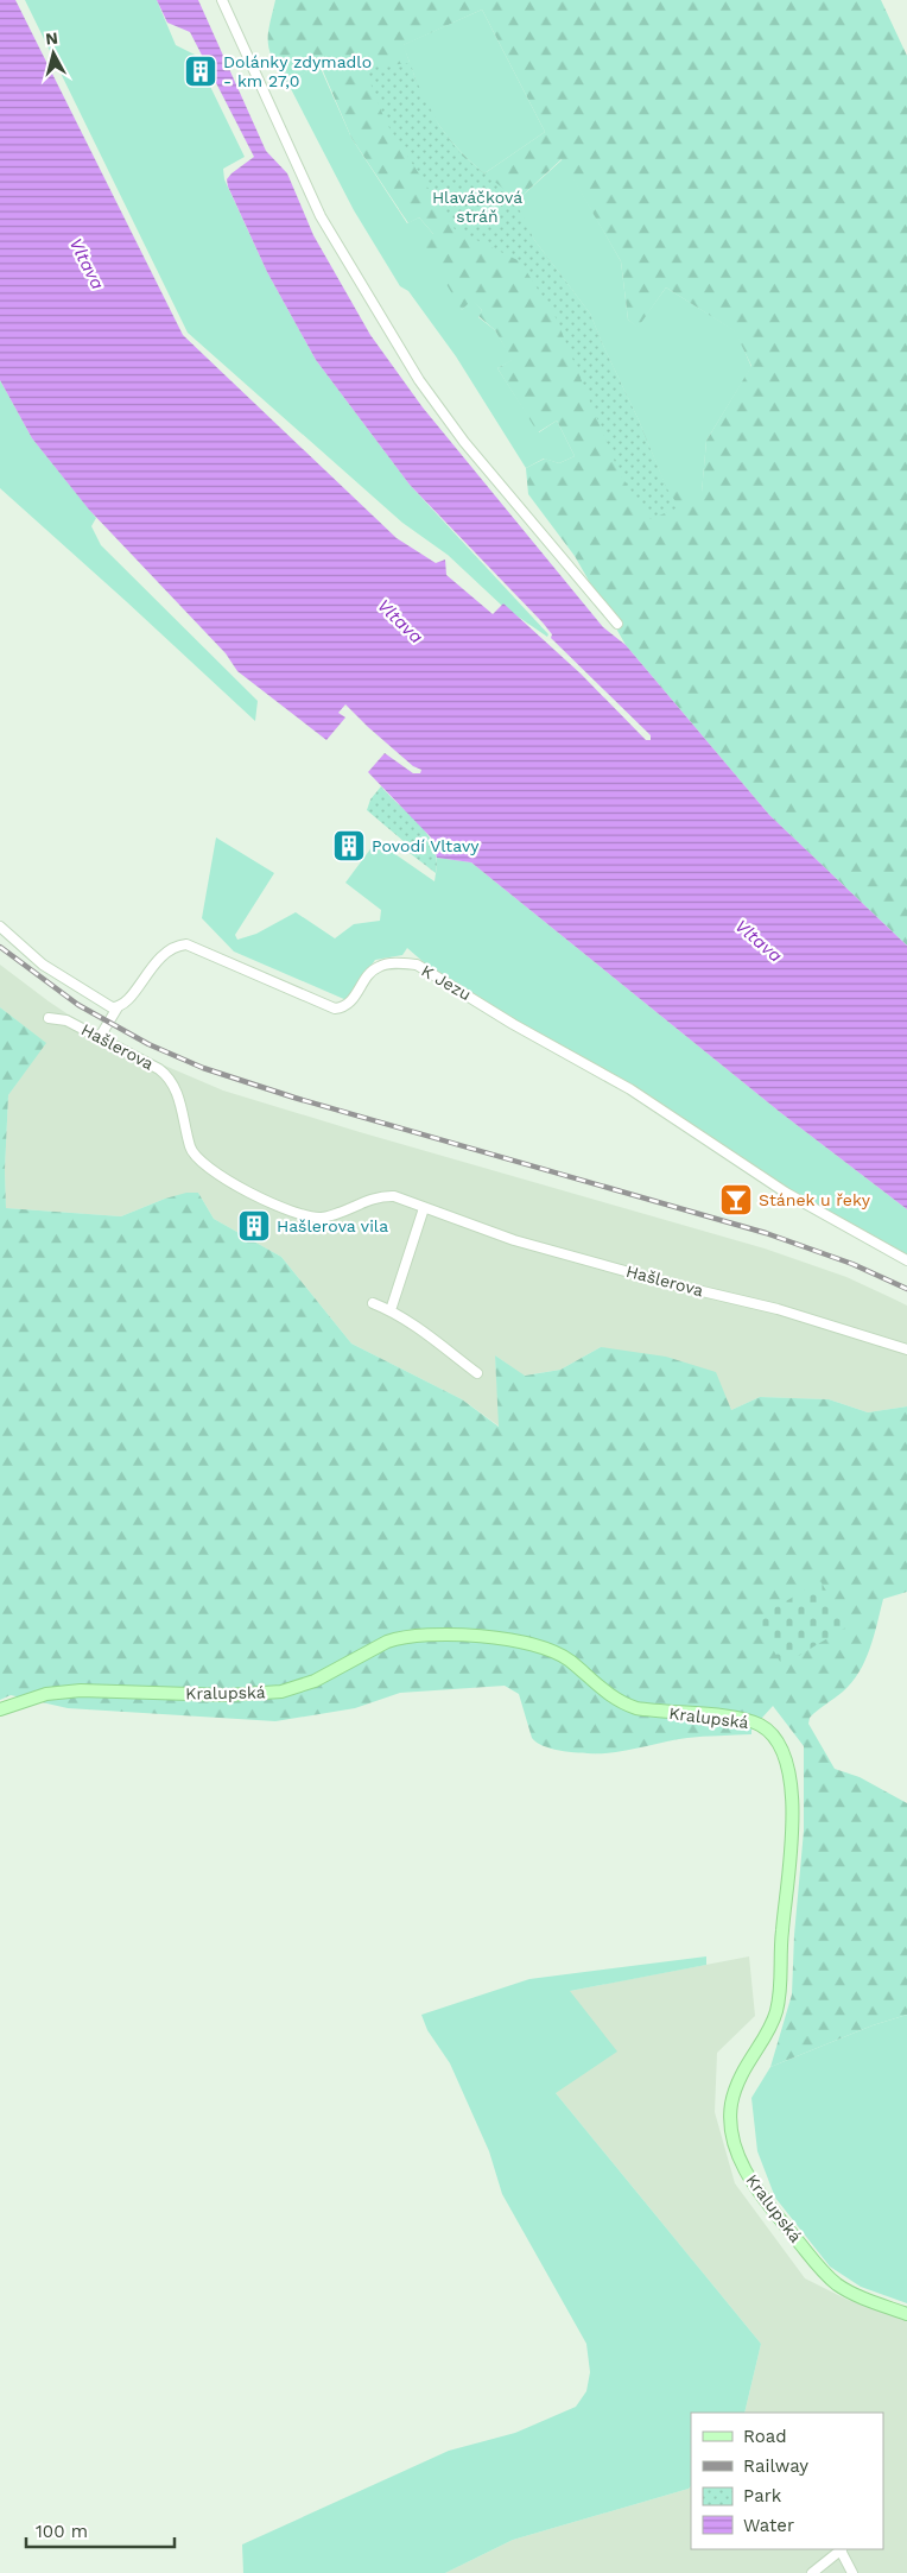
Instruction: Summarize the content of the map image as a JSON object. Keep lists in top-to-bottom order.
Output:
{
  "streets": {
    "street": ["K Jezu", "Hašlerova", "Kralupská"]
  },
  "water": ["Vltava"],
  "parks": ["Hlaváčková stráň"],
  "places": {
    "building": ["Dolánky zdymadlo - km 27,0", "Povodí Vltavy", "Hašlerova vila"],
    "bar": ["Stánek u řeky"]
  },
  "legend": [
    "Road",
    "Railway",
    "Park",
    "Water"
  ],
  "scale_bar": "100 m",
  "north": "top"
}
